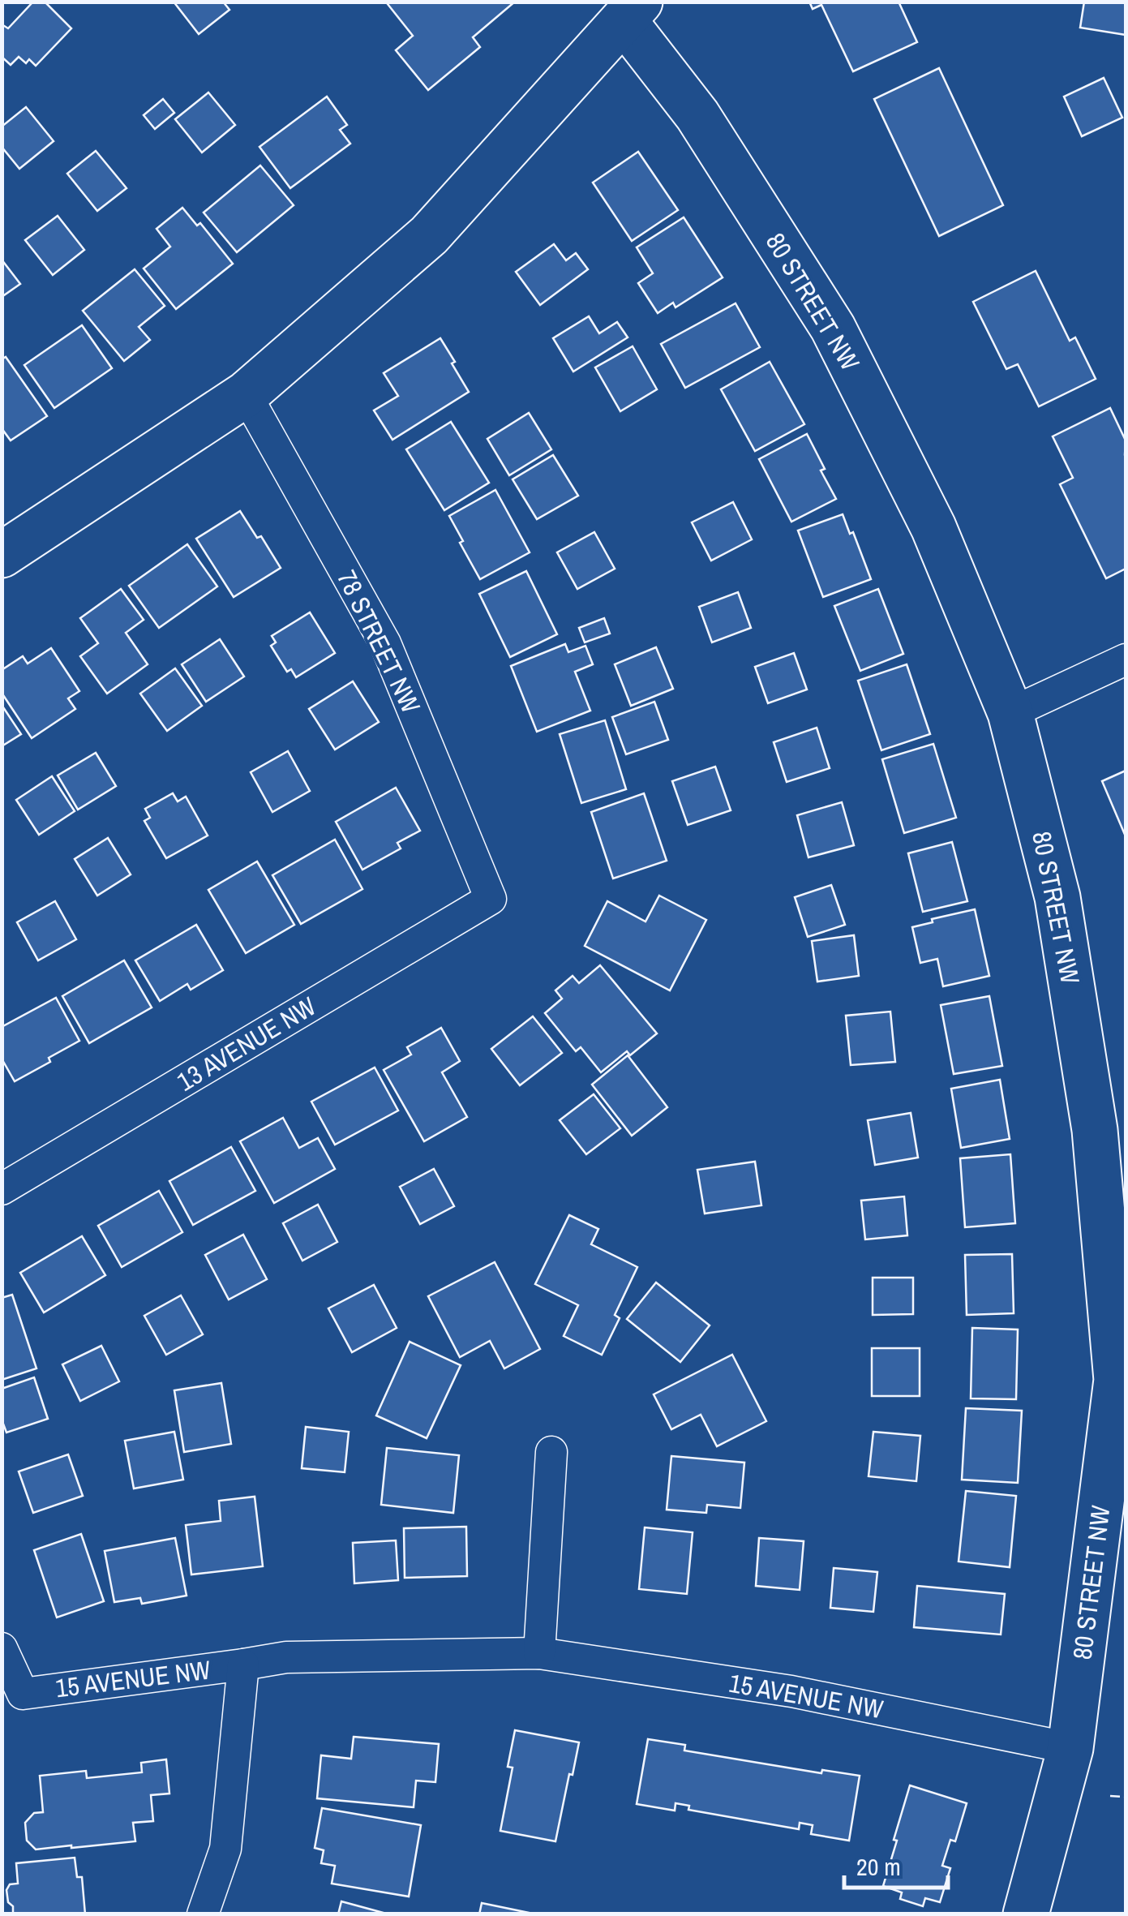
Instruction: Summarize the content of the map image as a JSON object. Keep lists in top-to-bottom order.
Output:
{
  "streets": {
    "street": [
      "80 STREET NW",
      "78 STREET NW",
      "13 AVENUE NW",
      "15 AVENUE NW"
    ]
  },
  "crossings": [
    ["80 STREET NW", "15 AVENUE NW"],
    ["78 STREET NW", "13 AVENUE NW"]
  ],
  "scale_bar": "20 m"
}
